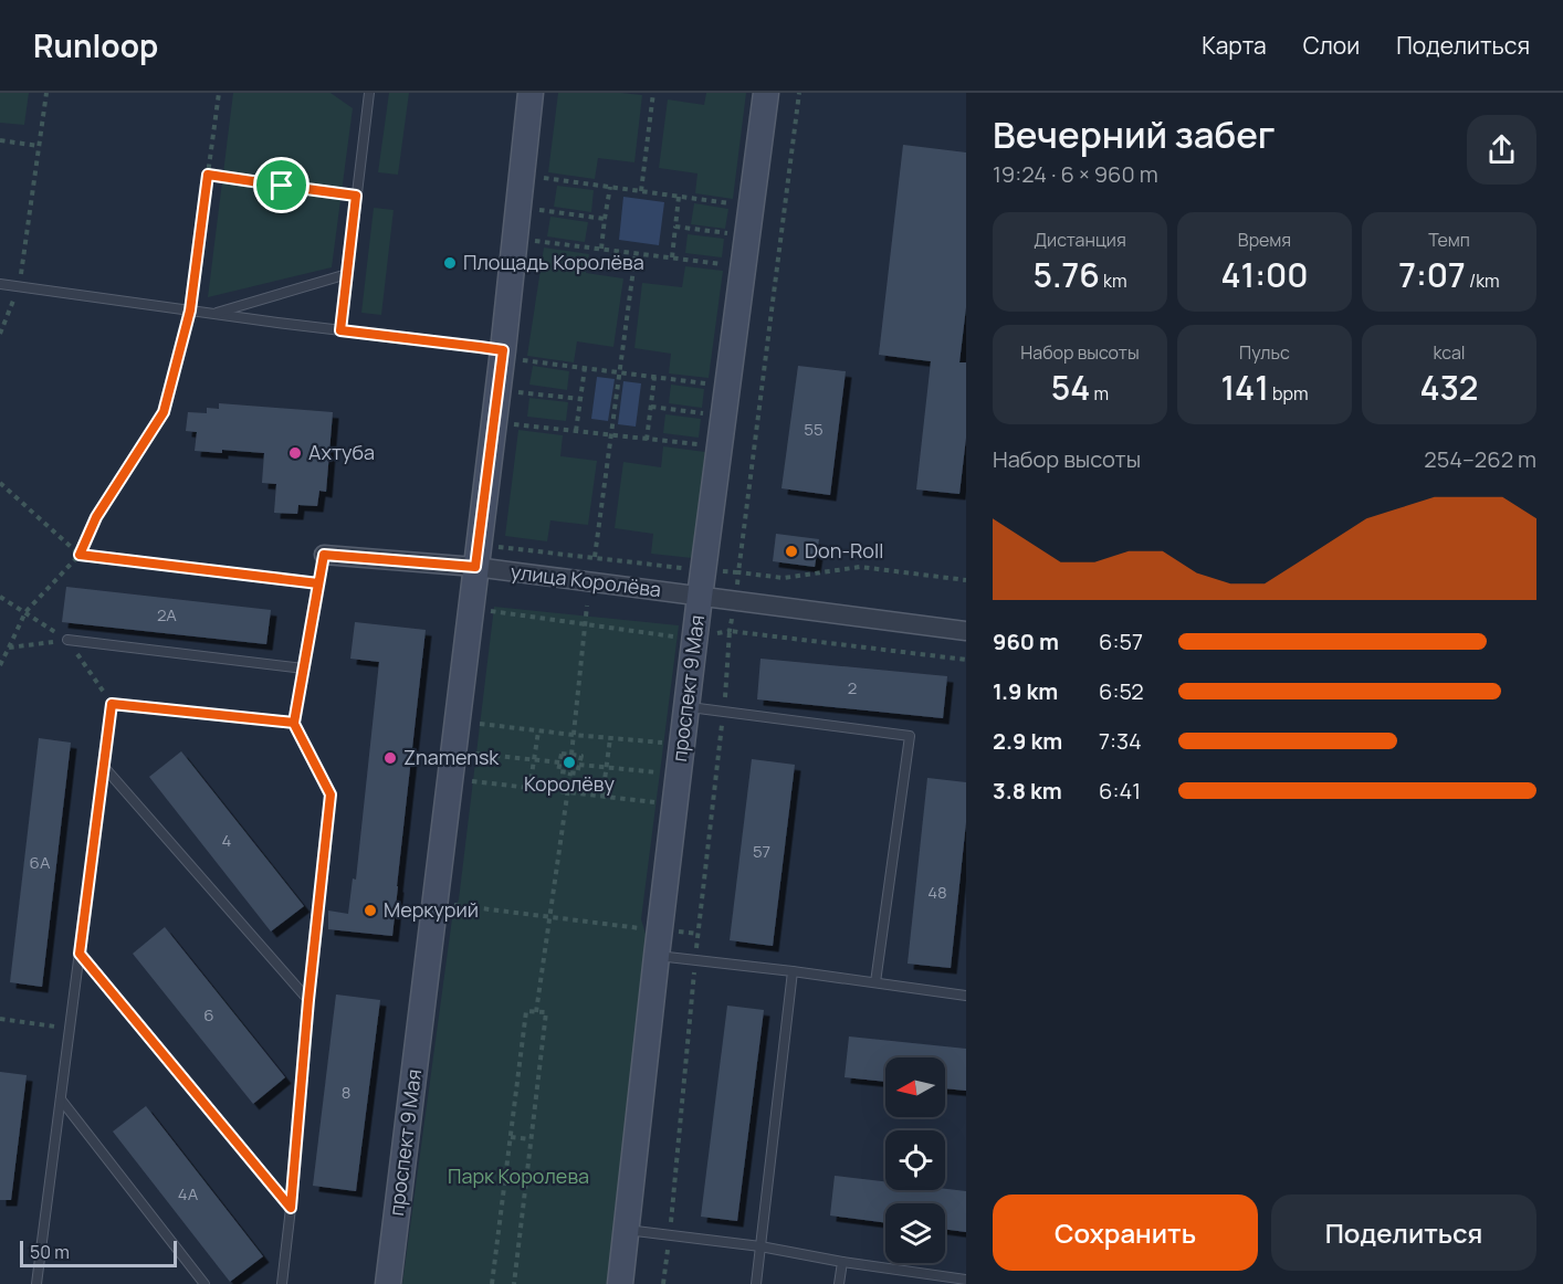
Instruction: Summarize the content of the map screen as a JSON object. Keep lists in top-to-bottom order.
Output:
{
  "streets": {
    "street": ["улица Королёва", "проспект 9 Мая"]
  },
  "crossings": [
    ["улица Королёва", "проспект 9 Мая"]
  ],
  "parks": ["Парк Королева"],
  "places": [
    "Площадь Королёва",
    "Ахтуба",
    "Don-Roll",
    "Znamensk",
    "Королёву",
    "Меркурий"
  ],
  "house_numbers": [
    "55",
    "2А",
    "2",
    "4",
    "57",
    "6А",
    "48",
    "6",
    "8",
    "4А"
  ],
  "scale_bar": "50 m",
  "north": "left",
  "page": {
    "header": "Runloop",
    "nav": ["Карта", "Слои", "Поделиться"],
    "heading": ["Вечерний забег", "19:24 · 6 × 960 m"],
    "stats": [
      ["Дистанция", "5.76 km"],
      ["Время", "41:00"],
      ["Темп", "7:07 /km"],
      ["Набор высоты", "54 m"],
      ["Пульс", "141 bpm"],
      ["kcal", "432"]
    ],
    "chart": ["Набор высоты", "254–262 m"],
    "list": [
      {
        "name": "960 m",
        "note": "6:57"
      },
      {
        "name": "1.9 km",
        "note": "6:52"
      },
      {
        "name": "2.9 km",
        "note": "7:34"
      },
      {
        "name": "3.8 km",
        "note": "6:41"
      }
    ],
    "buttons": ["Сохранить", "Поделиться"],
    "scale": "50 m"
  }
}
